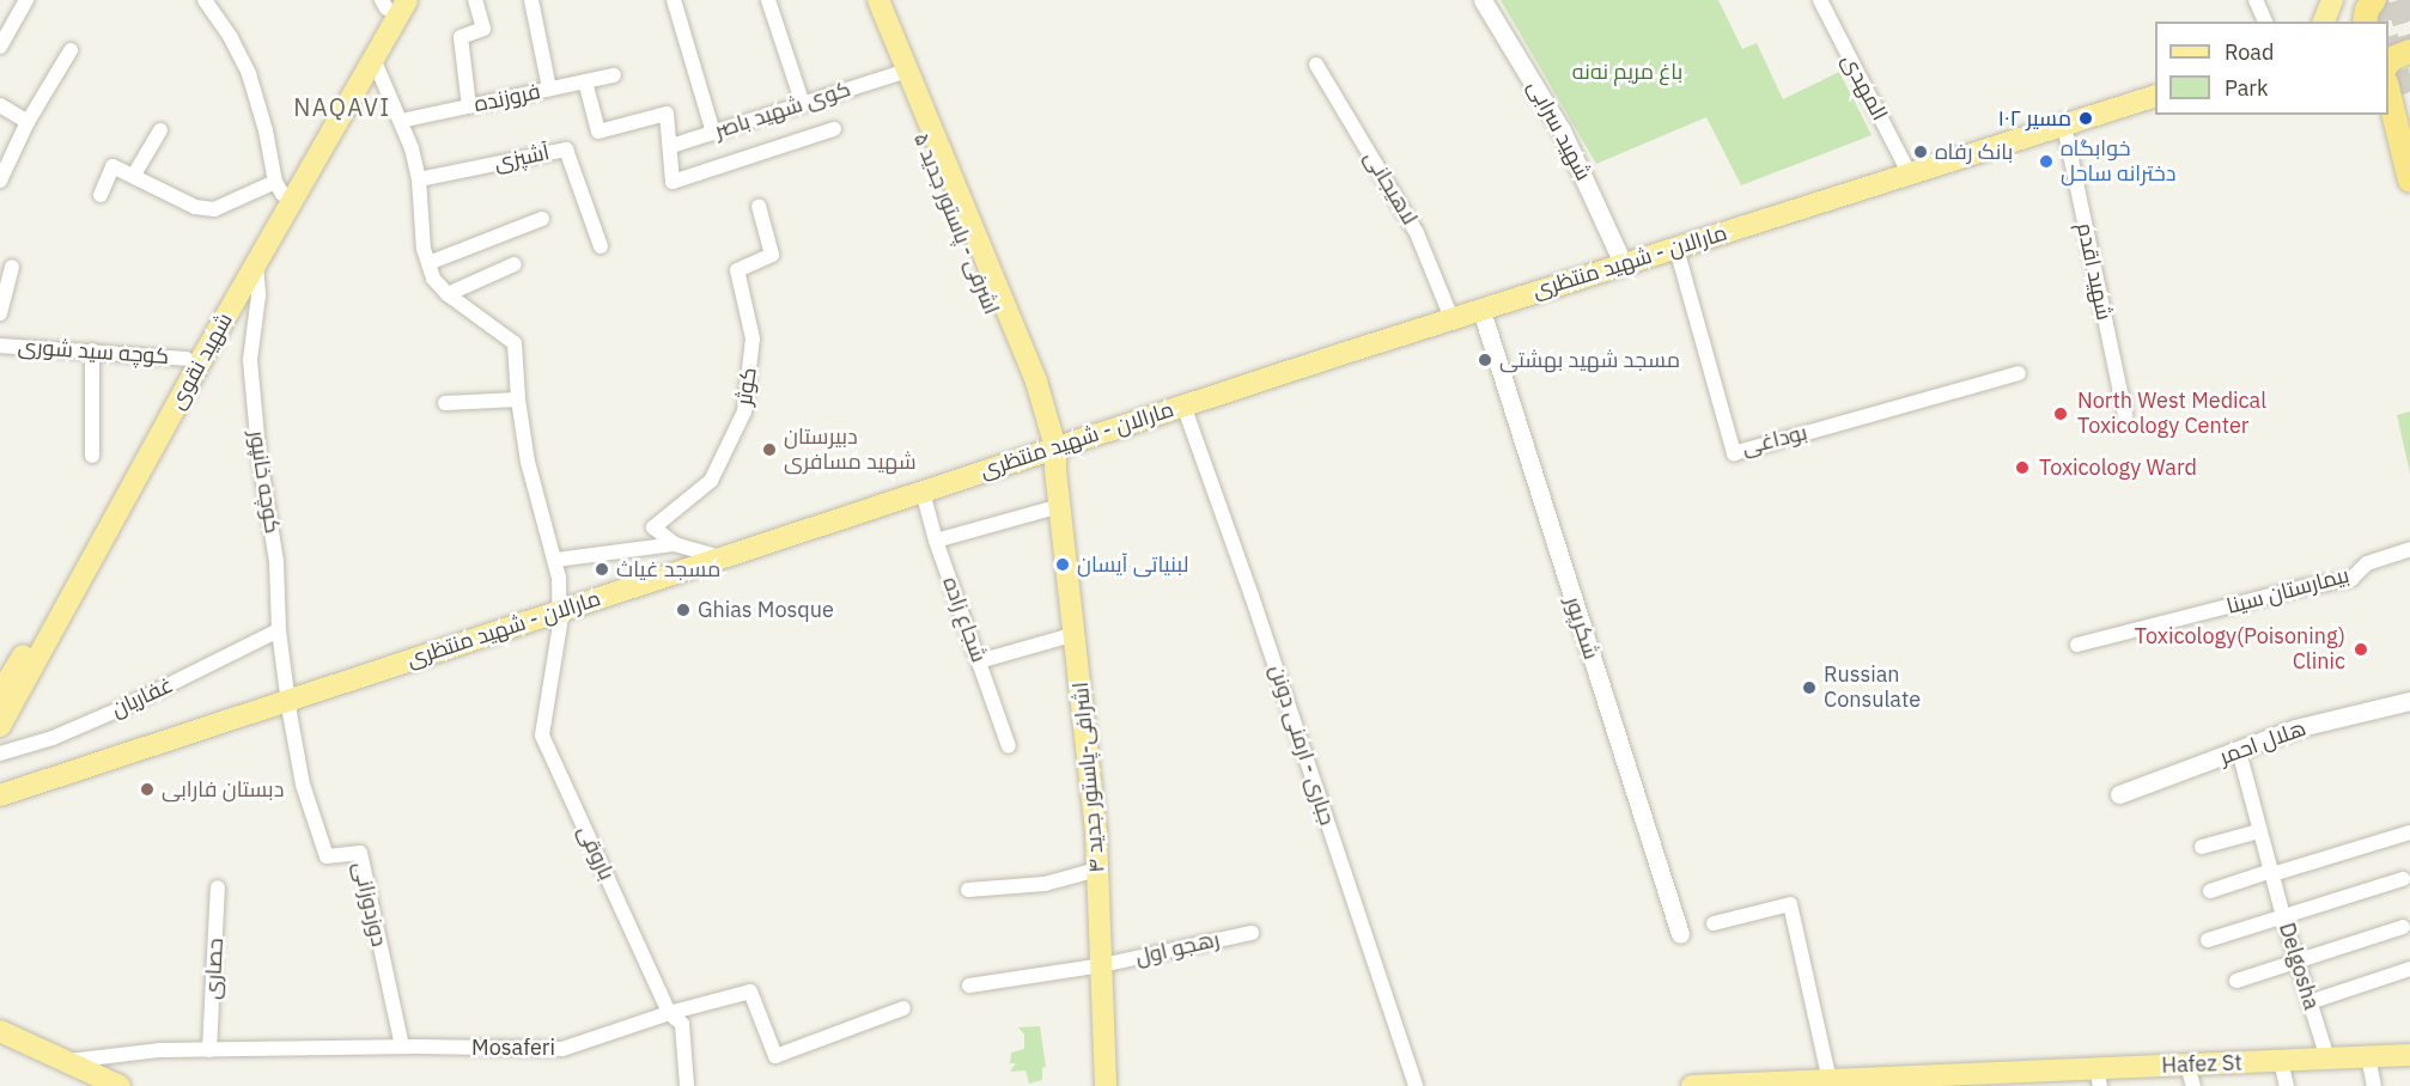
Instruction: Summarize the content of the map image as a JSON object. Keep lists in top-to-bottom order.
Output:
{
  "streets": {
    "main road": [
      "اشرفی - پاستور جدید ۵",
      "مارالان - شهید منتظری",
      "شهید نقوی",
      "اشرافی-پاستور جدید ۴",
      "Hafez St"
    ],
    "street": [
      "المهدی",
      "فروزنده",
      "کوی شهید باصر",
      "شهید سرابی",
      "آشپزی",
      "لاهیجانی",
      "شهید اقدم",
      "کوچه سید شوری",
      "کوثر",
      "بوداغی",
      "کوچه خانپور",
      "بیمارستان سینا",
      "شجاع زاده",
      "شکرپور",
      "غفاریان",
      "هلال احمر",
      "جباری - ارمنی دونن",
      "باروقی",
      "دوزدوزانی",
      "رهجو اول",
      "Delgosha",
      "حصاری",
      "Mosaferi"
    ]
  },
  "crossings": [
    ["المهدی", "مارالان - شهید منتظری"],
    ["کوی شهید باصر", "اشرفی - پاستور جدید ۵"],
    ["شهید سرابی", "مارالان - شهید منتظری"],
    ["لاهیجانی", "مارالان - شهید منتظری"],
    ["اشرفی - پاستور جدید ۵", "مارالان - شهید منتظری"],
    ["اشرفی - پاستور جدید ۵", "اشرافی-پاستور جدید ۴"],
    ["مارالان - شهید منتظری", "شهید اقدم"],
    ["مارالان - شهید منتظری", "بوداغی"],
    ["مارالان - شهید منتظری", "کوچه خانپور"],
    ["مارالان - شهید منتظری", "شجاع زاده"],
    ["مارالان - شهید منتظری", "جباری - ارمنی دونن"],
    ["مارالان - شهید منتظری", "اشرافی-پاستور جدید ۴"],
    ["مارالان - شهید منتظری", "باروقی"],
    ["مارالان - شهید منتظری", "دوزدوزانی"],
    ["کوچه سید شوری", "شهید نقوی"],
    ["شهید نقوی", "کوچه خانپور"],
    ["کوچه خانپور", "غفاریان"],
    ["کوچه خانپور", "دوزدوزانی"],
    ["هلال احمر", "Delgosha"],
    ["اشرافی-پاستور جدید ۴", "رهجو اول"],
    ["باروقی", "Mosaferi"],
    ["دوزدوزانی", "Mosaferi"],
    ["Delgosha", "Hafez St"],
    ["حصاری", "Mosaferi"]
  ],
  "districts": ["NAQAVI"],
  "parks": ["باغ مریم نه‌نه"],
  "places": [
    "مسیر ۱۰۲",
    "بانک رفاه",
    "خوابگاه دخترانه ساحل",
    "مسجد شهید بهشتی",
    "North West Medical Toxicology Center",
    "دبیرستان شهید مسافری",
    "Toxicology Ward",
    "لبنیاتی آیسان",
    "مسجد غیاث",
    "Ghias Mosque",
    "Toxicology(Poisoning) Clinic",
    "Russian Consulate",
    "دبستان فارابی"
  ],
  "legend": ["Road", "Park"]
}
